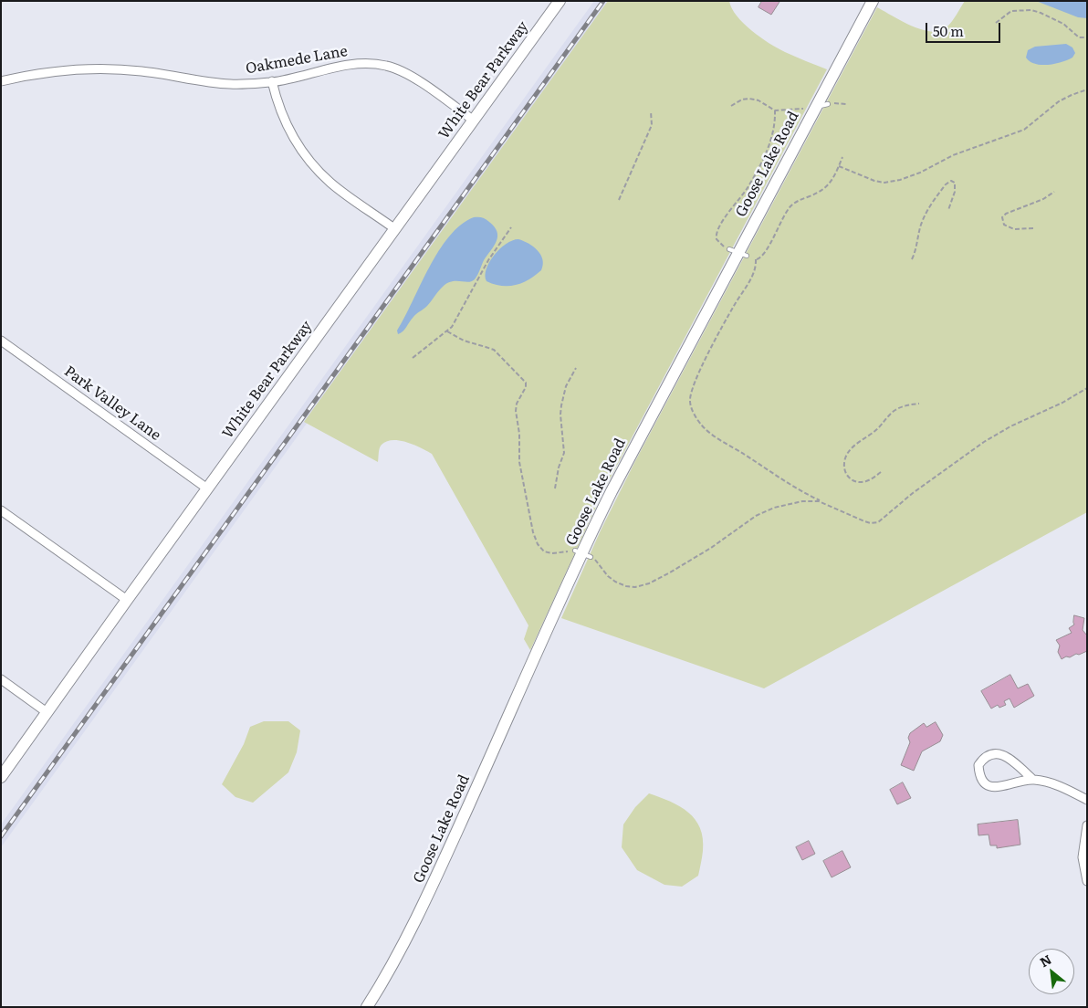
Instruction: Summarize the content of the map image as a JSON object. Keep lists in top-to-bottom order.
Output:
{
  "streets": {
    "street": [
      "Oakmede Lane",
      "White Bear Parkway",
      "Goose Lake Road",
      "Park Valley Lane"
    ]
  },
  "crossings": [
    ["Oakmede Lane", "White Bear Parkway"],
    ["White Bear Parkway", "Park Valley Lane"]
  ],
  "scale_bar": "50 m",
  "north": "top left"
}
